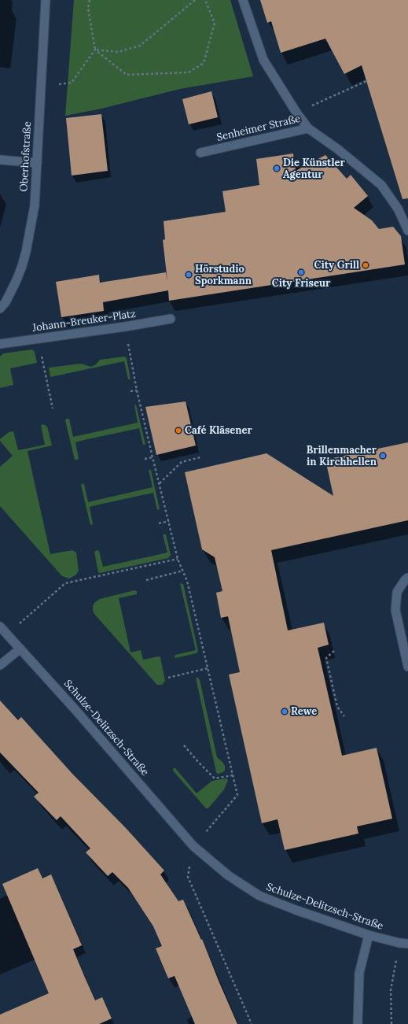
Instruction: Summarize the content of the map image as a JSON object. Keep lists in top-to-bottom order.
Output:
{
  "streets": {
    "street": [
      "Senheimer Straße",
      "Oberhofstraße",
      "Johann-Breuker-Platz",
      "Schulze-Delitzsch-Straße"
    ]
  },
  "places": [
    "Die Künstler Agentur",
    "City Grill",
    "City Friseur",
    "Hörstudio Sporkmann",
    "Café Kläsener",
    "Brillenmacher in Kirchhellen",
    "Rewe"
  ]
}
